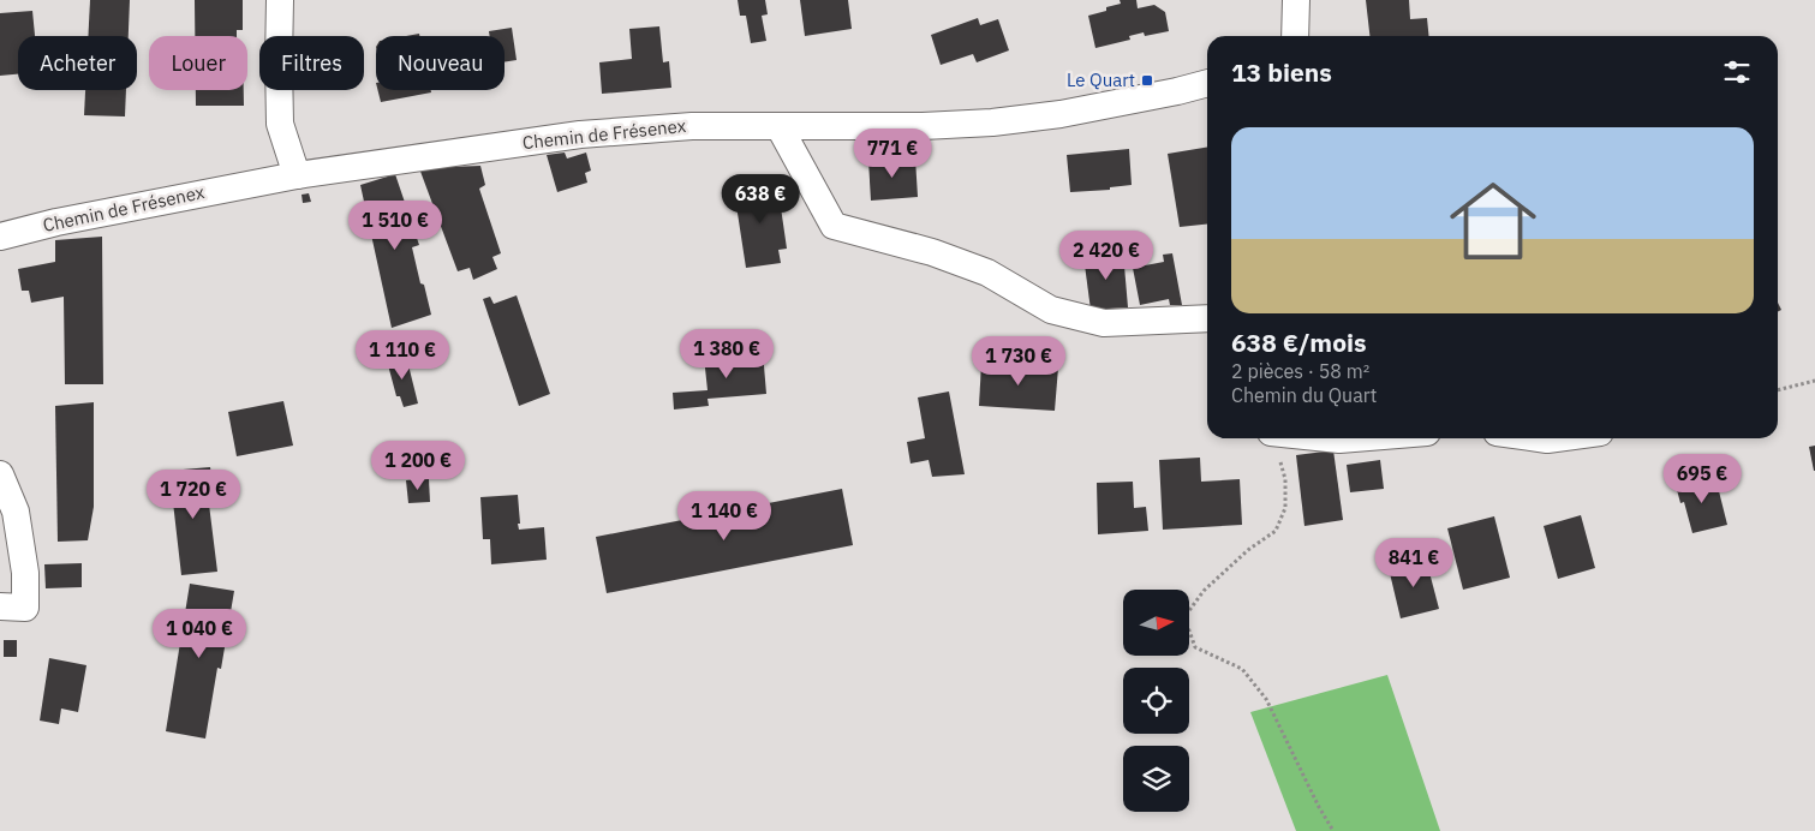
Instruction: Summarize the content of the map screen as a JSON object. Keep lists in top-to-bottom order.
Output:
{
  "streets": {
    "street": ["Chemin de Frésenex"]
  },
  "places": {
    "transit": ["Le Quart"]
  },
  "north": "right",
  "page": {
    "chip": [
      "Acheter",
      "Louer",
      "Filtres",
      "Nouveau"
    ],
    "heading": "13 biens",
    "list": [
      {
        "name": "638 €/mois",
        "note": "2 pièces · 58 m² · Chemin du Quart"
      }
    ],
    "price": [
      "771 €",
      "638 €",
      "1 510 €",
      "2 420 €",
      "1 380 €",
      "1 110 €",
      "1 730 €",
      "1 200 €",
      "695 €",
      "1 720 €",
      "1 140 €",
      "841 €",
      "1 040 €"
    ]
  }
}
